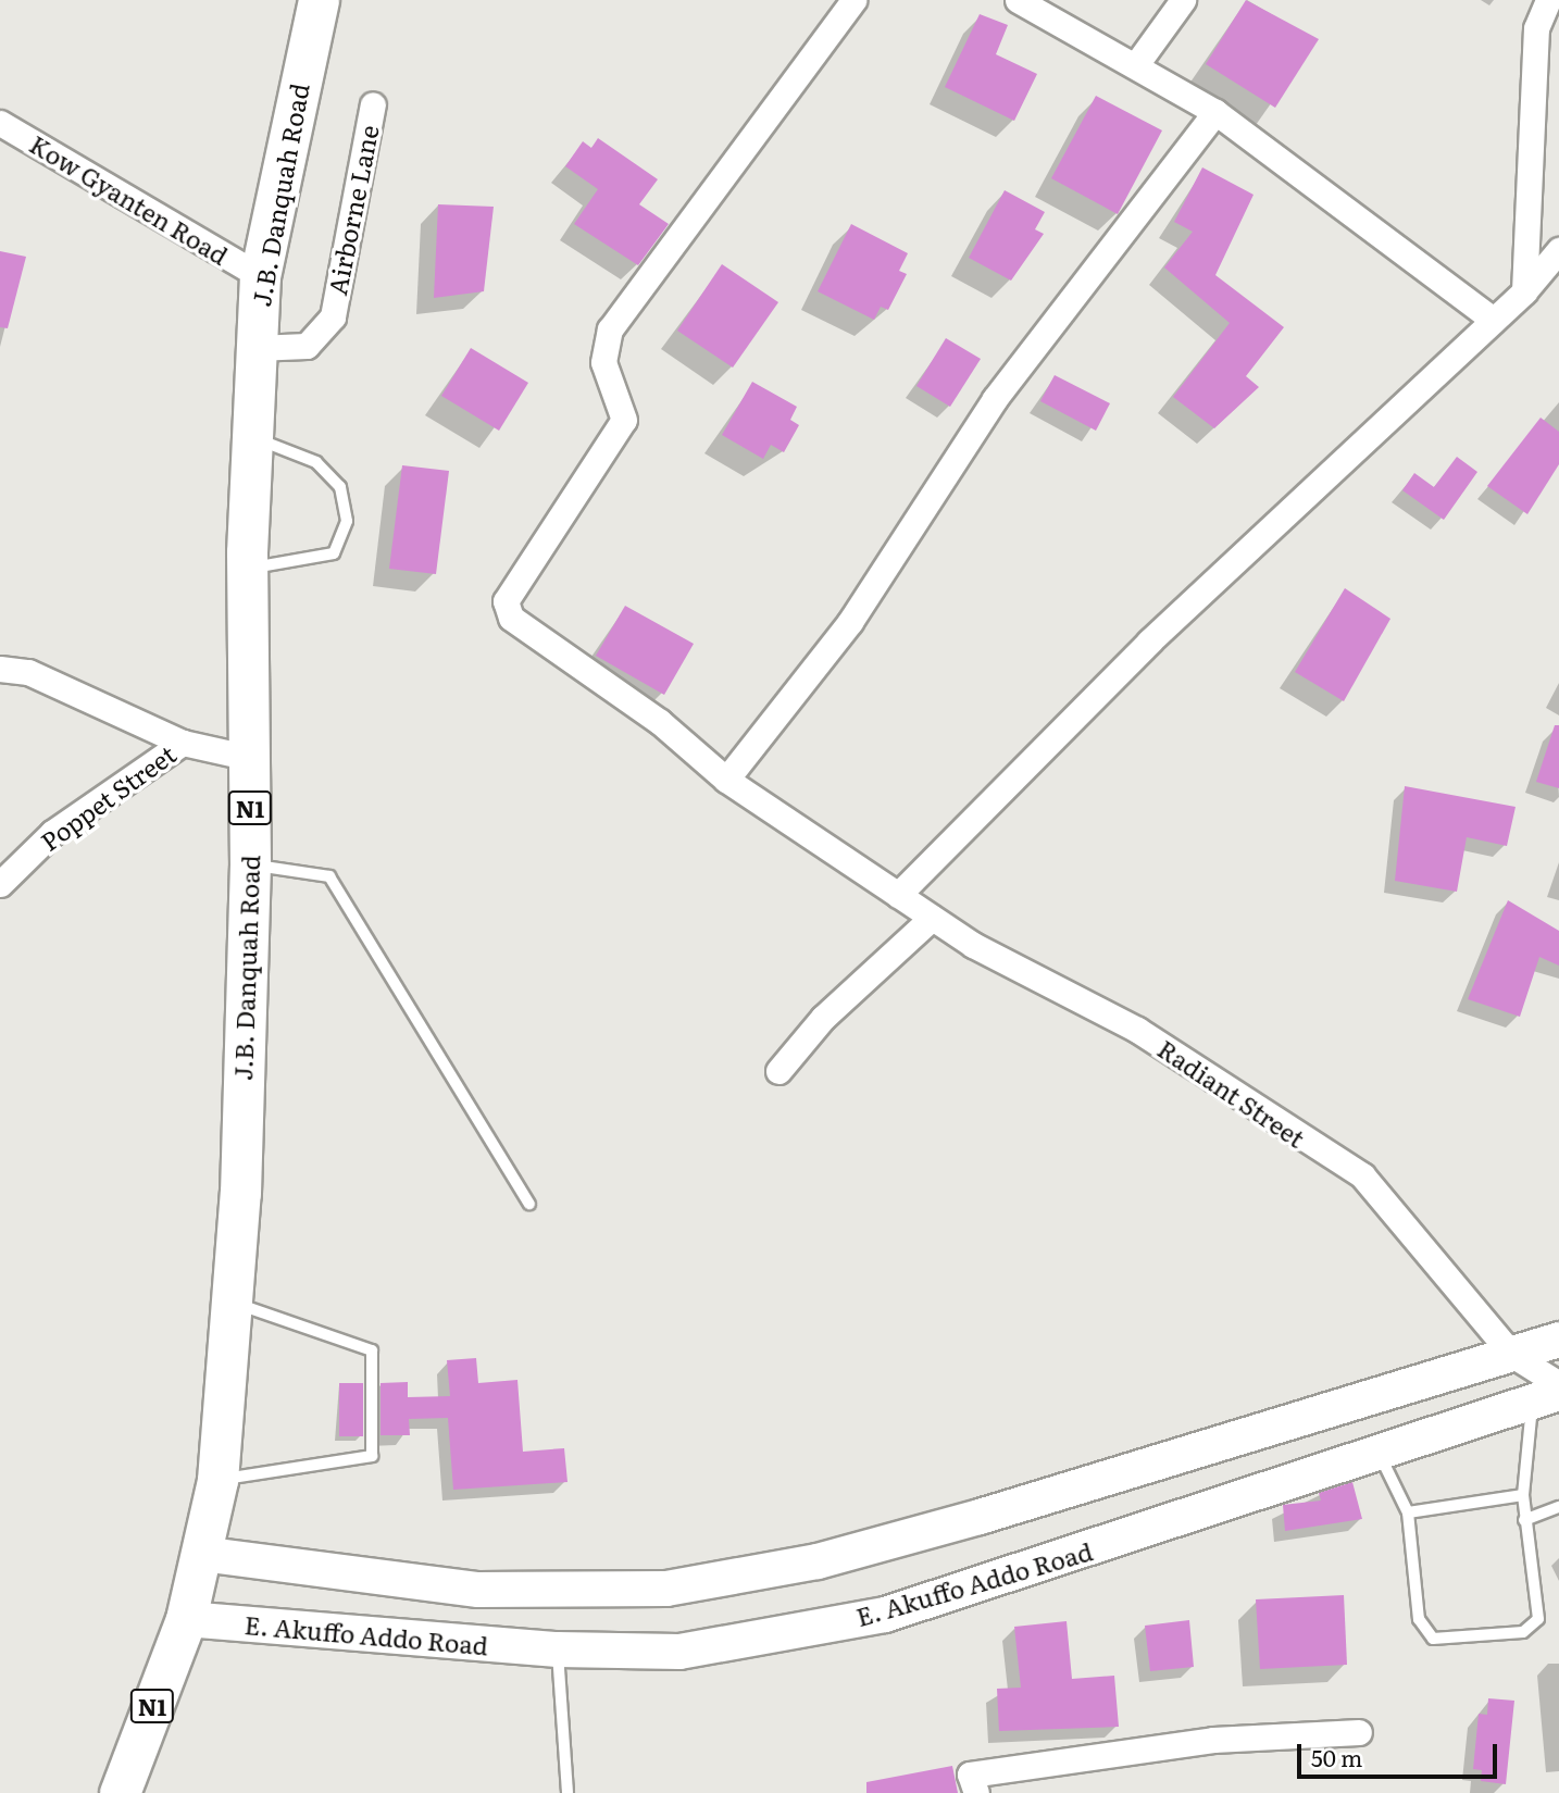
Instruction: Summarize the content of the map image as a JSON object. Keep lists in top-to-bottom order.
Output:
{
  "streets": {
    "highway": ["J.B. Danquah Road", "N1"],
    "main road": ["E. Akuffo Addo Road"],
    "street": [
      "Kow Gyanten Road",
      "Airborne Lane",
      "Poppet Street",
      "Radiant Street"
    ]
  },
  "crossings": [
    ["J.B. Danquah Road", "Kow Gyanten Road"],
    ["J.B. Danquah Road", "Airborne Lane"],
    ["J.B. Danquah Road", "N1"],
    ["J.B. Danquah Road", "E. Akuffo Addo Road"],
    ["N1", "E. Akuffo Addo Road"],
    ["Radiant Street", "E. Akuffo Addo Road"]
  ],
  "scale_bar": "50 m"
}
